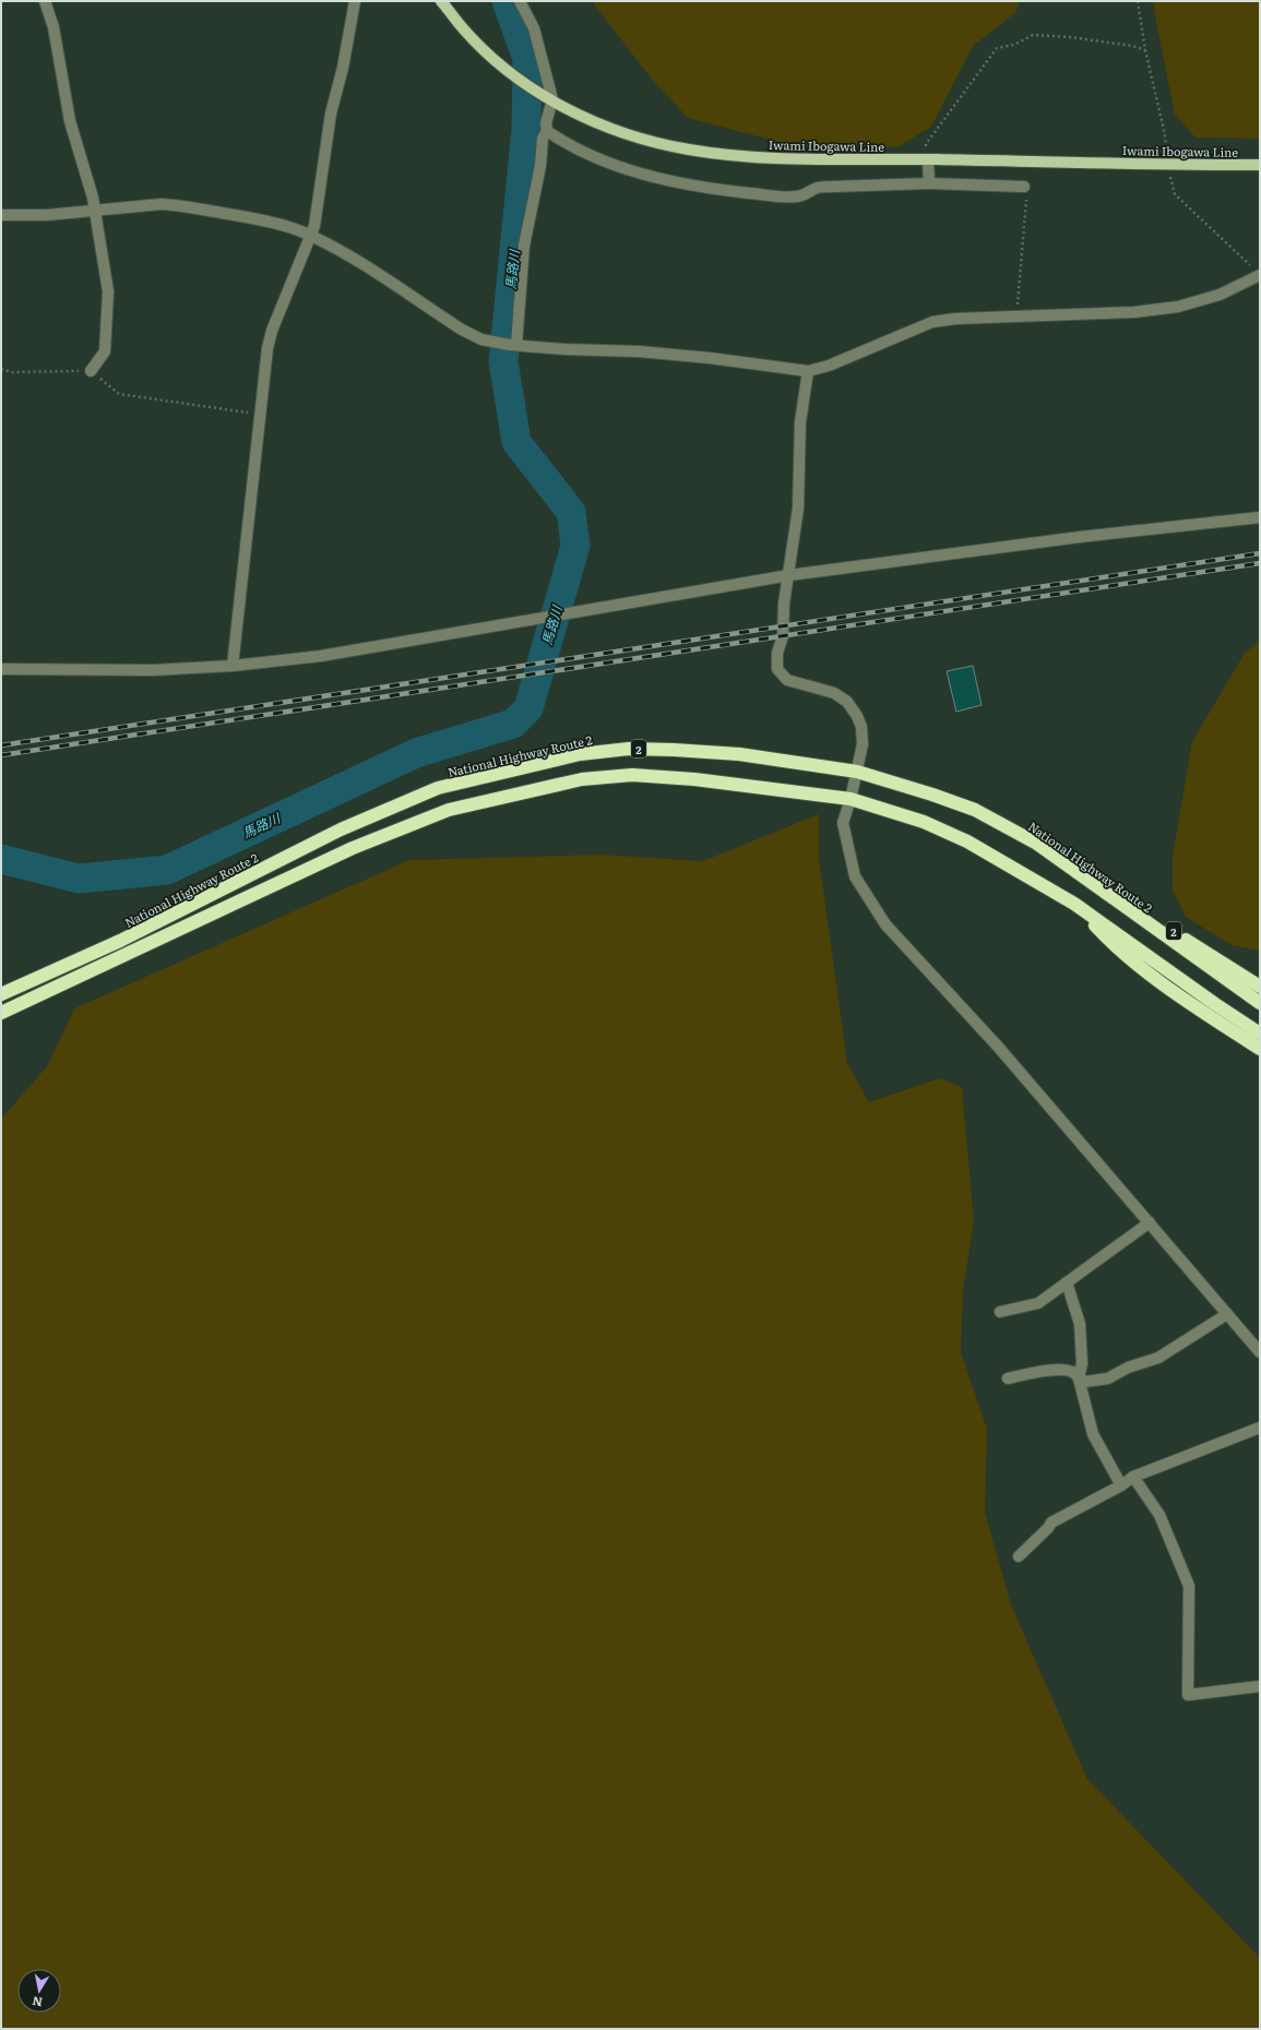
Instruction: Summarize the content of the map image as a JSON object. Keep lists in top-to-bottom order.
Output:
{
  "streets": {
    "highway": ["2", "National Highway Route 2"],
    "main road": ["Iwami Ibogawa Line"]
  },
  "crossings": [
    ["2", "National Highway Route 2"]
  ],
  "water": ["馬路川"],
  "north": "bottom"
}
